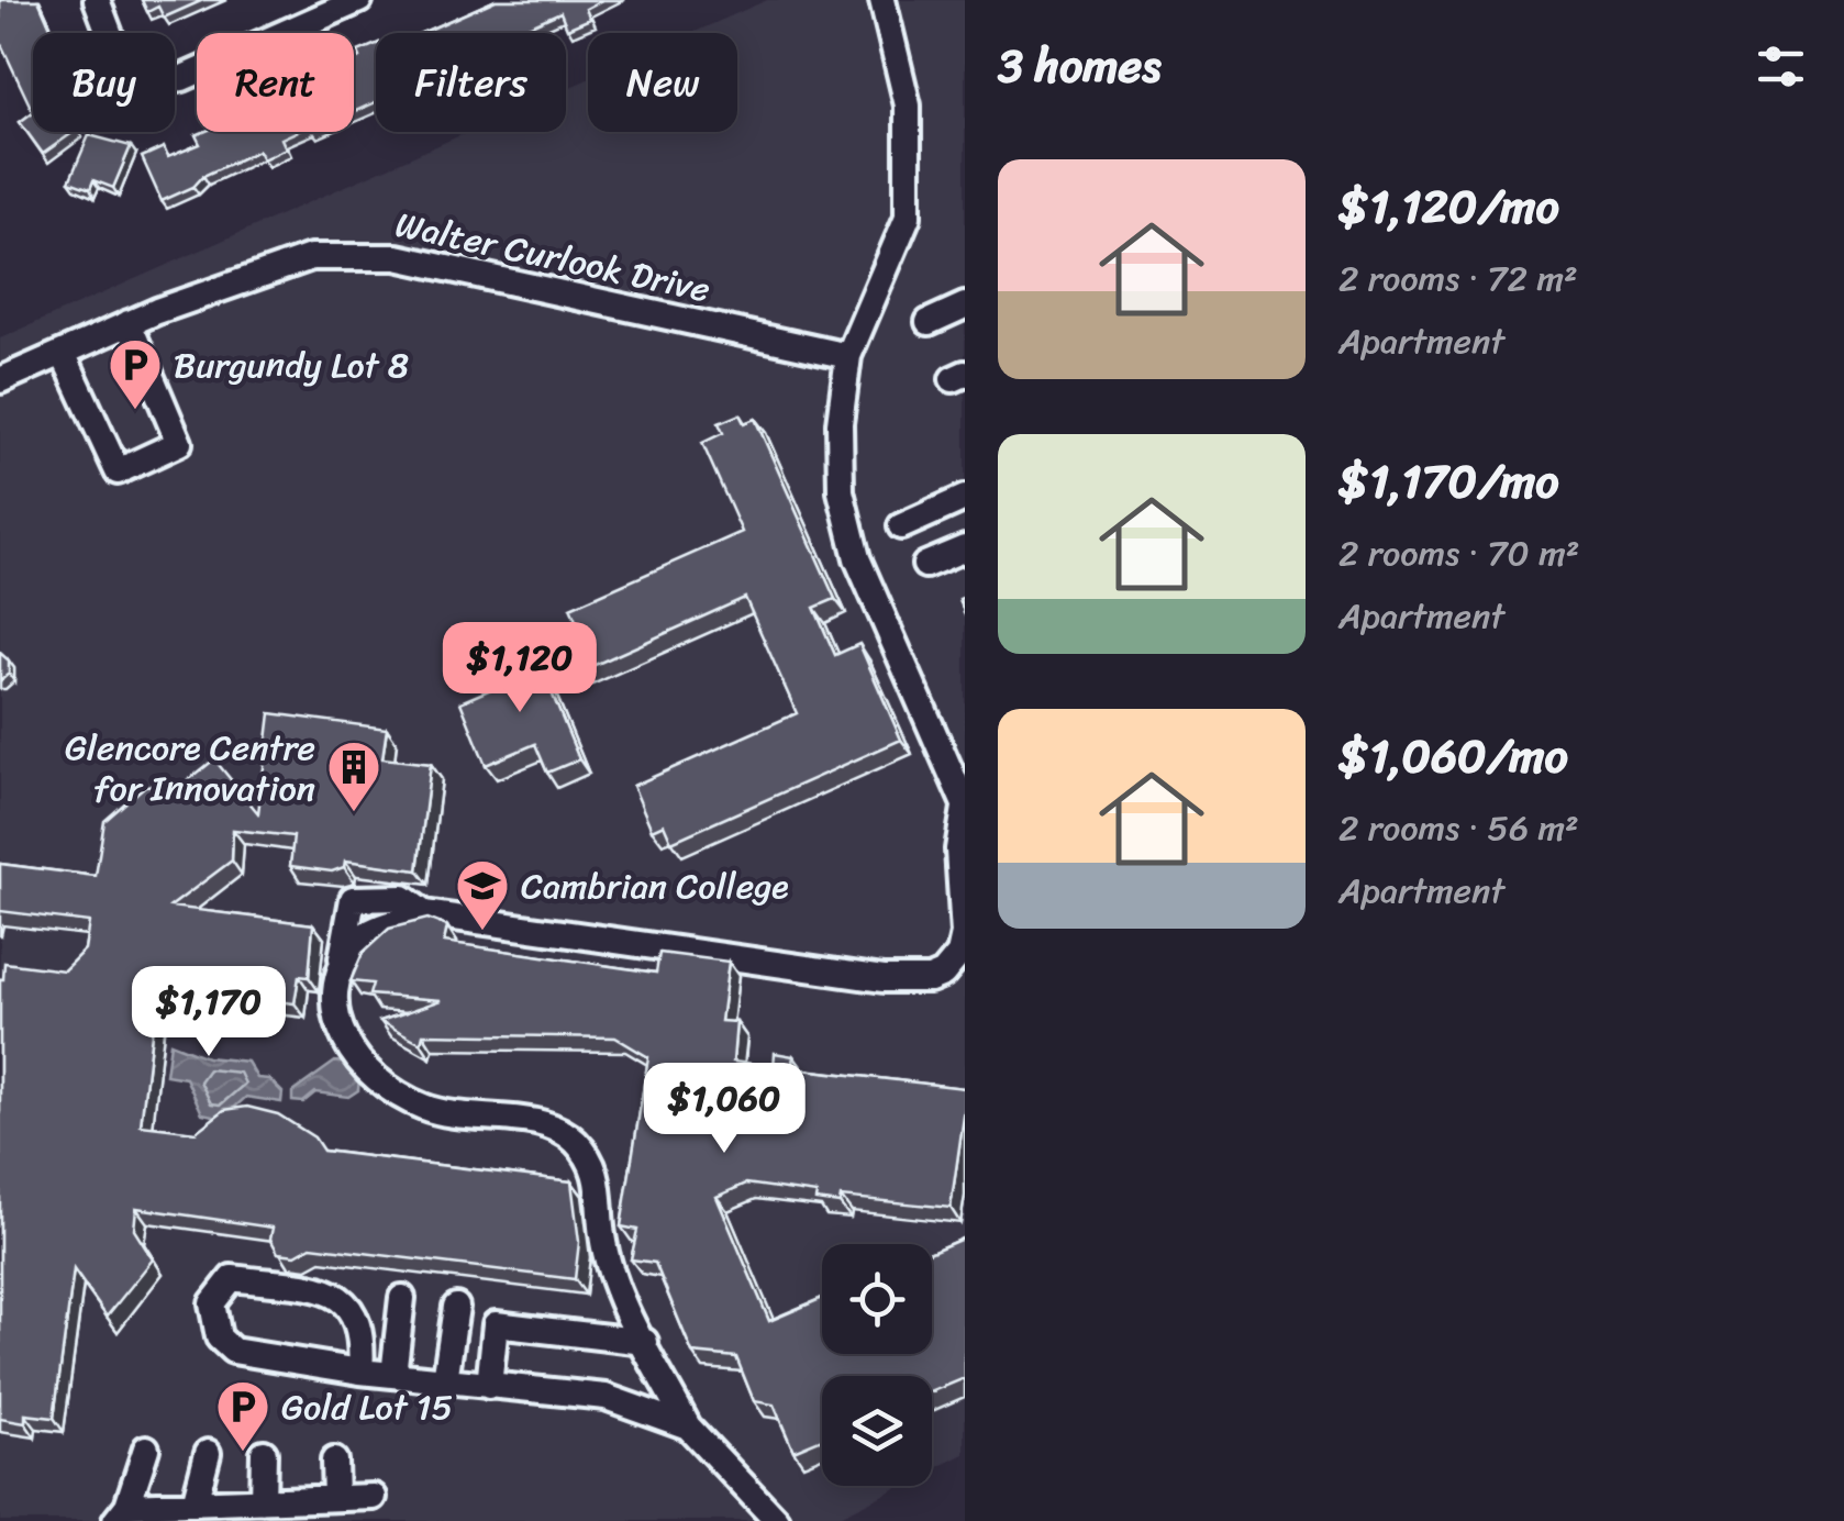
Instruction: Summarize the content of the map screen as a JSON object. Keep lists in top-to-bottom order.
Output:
{
  "streets": {
    "street": ["Walter Curlook Drive"]
  },
  "places": {
    "parking": ["Burgundy Lot 8", "Gold Lot 15"],
    "building": ["Glencore Centre for Innovation"],
    "school or university": ["Cambrian College"]
  },
  "page": {
    "heading": "3 homes",
    "chip": [
      "Buy",
      "Rent",
      "Filters",
      "New"
    ],
    "list": [
      {
        "name": "$1,120/mo",
        "note": "2 rooms · 72 m² · Apartment"
      },
      {
        "name": "$1,170/mo",
        "note": "2 rooms · 70 m² · Apartment"
      },
      {
        "name": "$1,060/mo",
        "note": "2 rooms · 56 m² · Apartment"
      }
    ],
    "price": ["$1,120", "$1,170", "$1,060"]
  }
}
